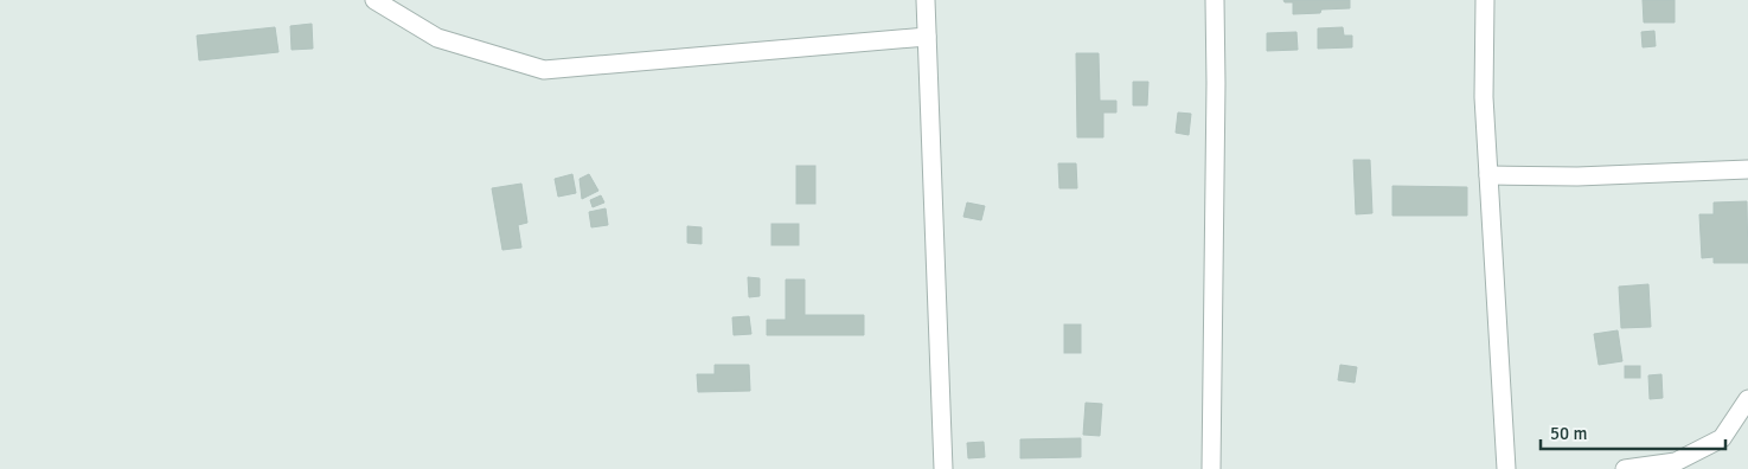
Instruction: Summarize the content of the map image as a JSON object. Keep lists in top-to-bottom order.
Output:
{
  "scale_bar": "50 m"
}
